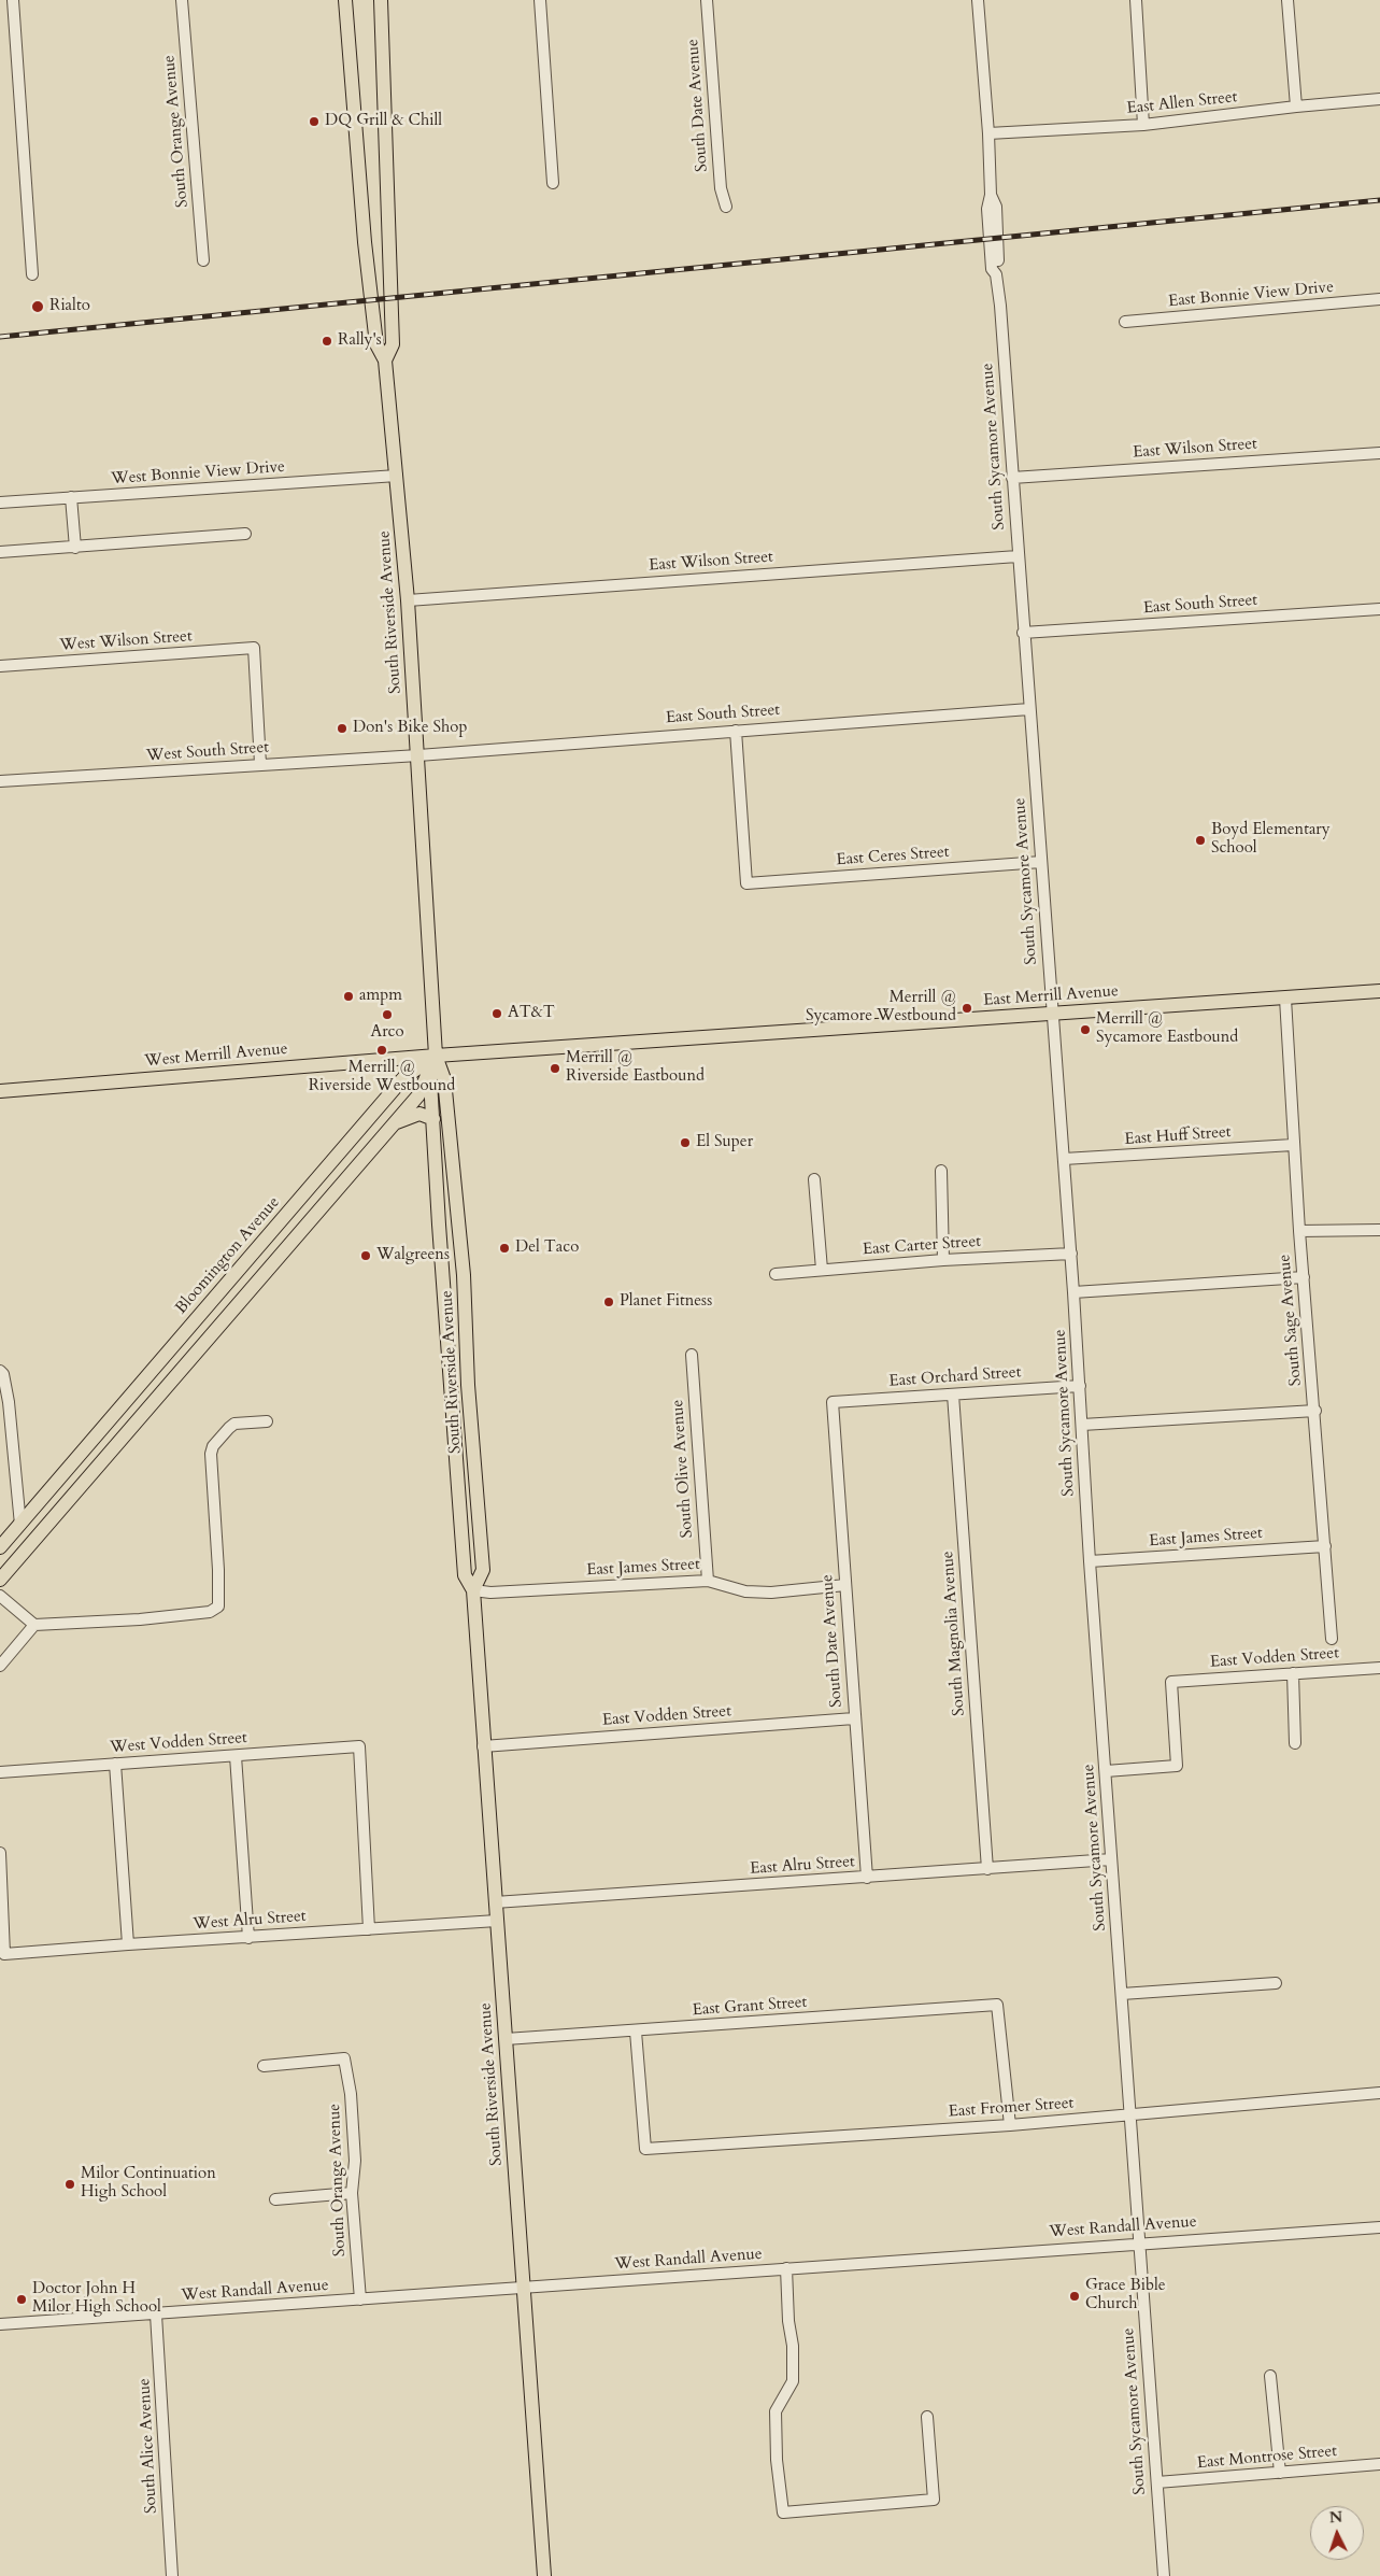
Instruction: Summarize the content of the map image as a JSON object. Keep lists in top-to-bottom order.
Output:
{
  "streets": {
    "main road": [
      "South Riverside Avenue",
      "East Merrill Avenue",
      "West Merrill Avenue",
      "Bloomington Avenue"
    ],
    "street": [
      "East Allen Street",
      "South Date Avenue",
      "South Orange Avenue",
      "East Bonnie View Drive",
      "South Sycamore Avenue",
      "East Wilson Street",
      "West Bonnie View Drive",
      "East South Street",
      "West Wilson Street",
      "West South Street",
      "East Ceres Street",
      "East Huff Street",
      "East Carter Street",
      "South Sage Avenue",
      "East Orchard Street",
      "South Olive Avenue",
      "East James Street",
      "South Magnolia Avenue",
      "East Vodden Street",
      "West Vodden Street",
      "East Alru Street",
      "West Alru Street",
      "East Grant Street",
      "East Fromer Street",
      "West Randall Avenue",
      "South Alice Avenue",
      "East Montrose Street"
    ]
  },
  "crossings": [
    ["East Allen Street", "South Sycamore Avenue"],
    ["South Date Avenue", "East Orchard Street"],
    ["South Date Avenue", "East James Street"],
    ["South Date Avenue", "East Vodden Street"],
    ["South Date Avenue", "East Alru Street"],
    ["South Orange Avenue", "West Randall Avenue"],
    ["South Sycamore Avenue", "East Wilson Street"],
    ["South Sycamore Avenue", "East South Street"],
    ["South Sycamore Avenue", "East Ceres Street"],
    ["South Sycamore Avenue", "East Merrill Avenue"],
    ["South Sycamore Avenue", "East Huff Street"],
    ["South Sycamore Avenue", "East Carter Street"],
    ["South Sycamore Avenue", "East Orchard Street"],
    ["South Sycamore Avenue", "East James Street"],
    ["South Sycamore Avenue", "East Vodden Street"],
    ["South Sycamore Avenue", "East Alru Street"],
    ["South Sycamore Avenue", "East Fromer Street"],
    ["South Sycamore Avenue", "West Randall Avenue"],
    ["South Sycamore Avenue", "East Montrose Street"],
    ["East Wilson Street", "South Riverside Avenue"],
    ["West Bonnie View Drive", "South Riverside Avenue"],
    ["East South Street", "South Riverside Avenue"],
    ["East South Street", "West South Street"],
    ["East South Street", "East Ceres Street"],
    ["South Riverside Avenue", "West South Street"],
    ["South Riverside Avenue", "East Merrill Avenue"],
    ["South Riverside Avenue", "West Merrill Avenue"],
    ["South Riverside Avenue", "Bloomington Avenue"],
    ["South Riverside Avenue", "East James Street"],
    ["South Riverside Avenue", "East Vodden Street"],
    ["South Riverside Avenue", "East Alru Street"],
    ["South Riverside Avenue", "West Alru Street"],
    ["South Riverside Avenue", "East Grant Street"],
    ["South Riverside Avenue", "West Randall Avenue"],
    ["West Wilson Street", "West South Street"],
    ["East Merrill Avenue", "West Merrill Avenue"],
    ["East Merrill Avenue", "Bloomington Avenue"],
    ["East Merrill Avenue", "South Sage Avenue"],
    ["West Merrill Avenue", "Bloomington Avenue"],
    ["East Huff Street", "South Sage Avenue"],
    ["South Sage Avenue", "East James Street"],
    ["East Orchard Street", "South Magnolia Avenue"],
    ["South Olive Avenue", "East James Street"],
    ["South Magnolia Avenue", "East Alru Street"],
    ["West Vodden Street", "West Alru Street"],
    ["East Grant Street", "East Fromer Street"],
    ["West Randall Avenue", "South Alice Avenue"]
  ],
  "places": [
    "DQ Grill & Chill",
    "Rialto",
    "Rally's",
    "Don's Bike Shop",
    "Boyd Elementary School",
    "ampm",
    "Merrill @ Sycamore Westbound",
    "AT&T",
    "Arco",
    "Merrill @ Sycamore Eastbound",
    "Merrill @ Riverside Westbound",
    "Merrill @ Riverside Eastbound",
    "El Super",
    "Del Taco",
    "Walgreens",
    "Planet Fitness",
    "Milor Continuation High School",
    "Grace Bible Church",
    "Doctor John H Milor High School"
  ],
  "north": "top"
}
